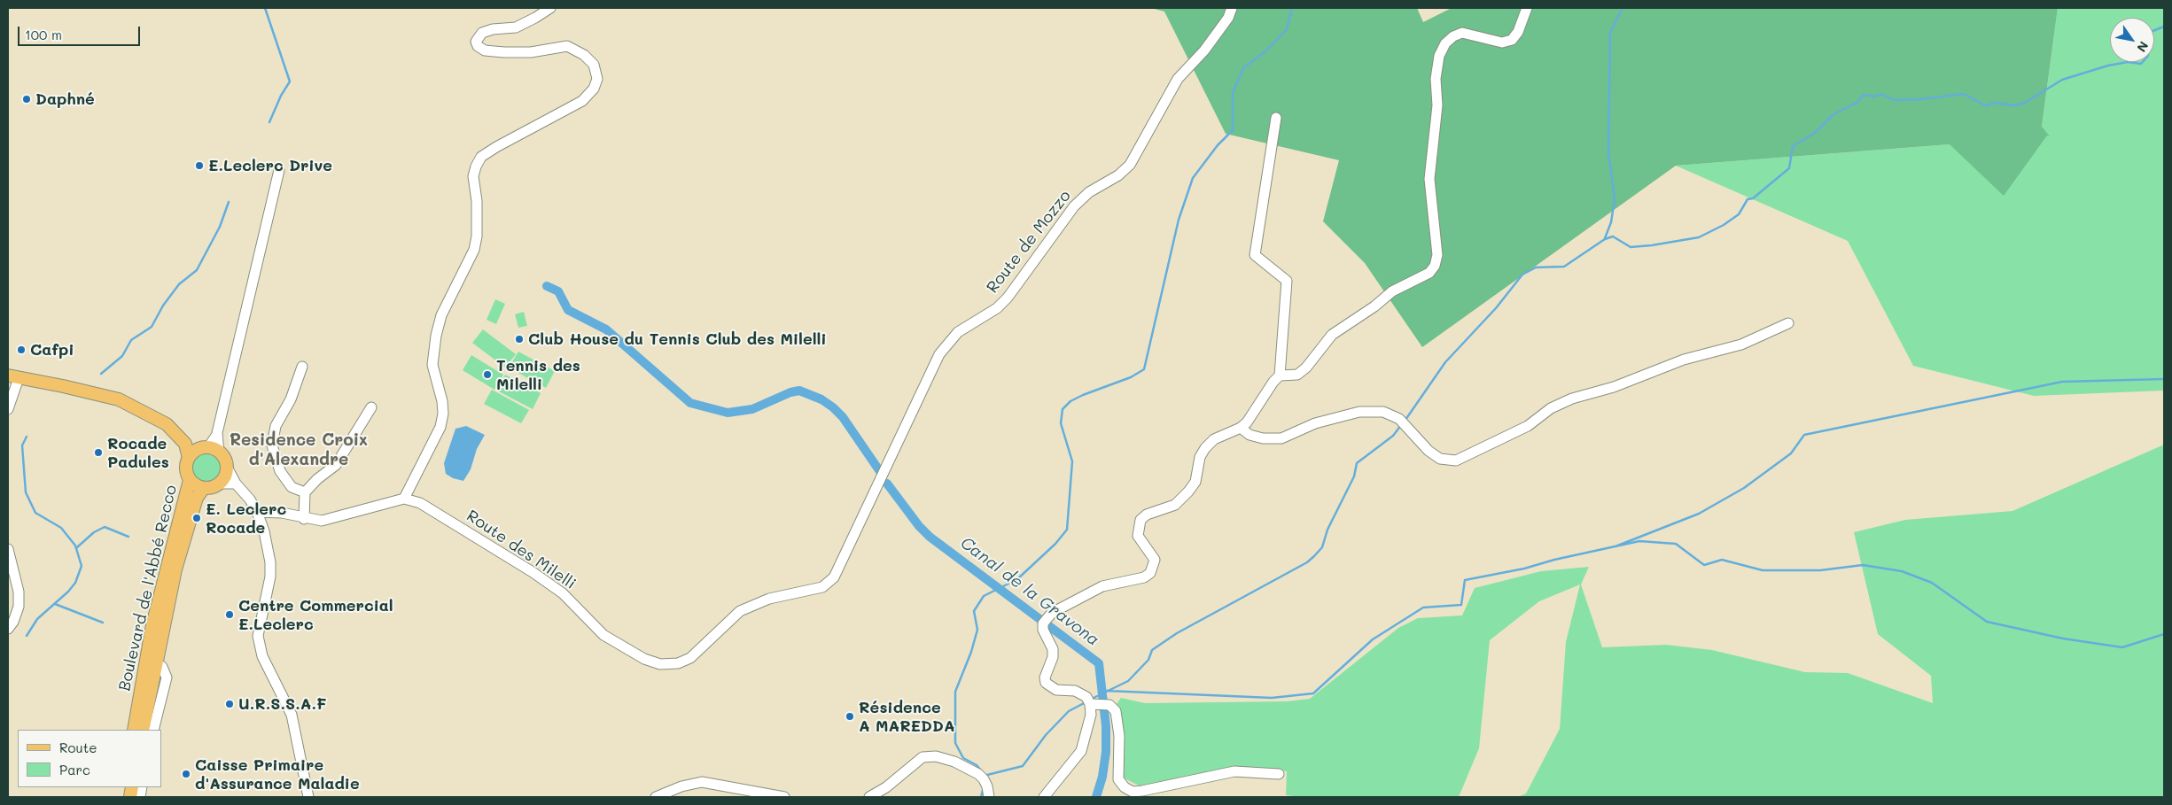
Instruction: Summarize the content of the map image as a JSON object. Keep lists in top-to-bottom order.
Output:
{
  "streets": {
    "main road": ["Boulevard de l'Abbé Recco"],
    "street": ["Route de Mozzo", "Route des Milelli"]
  },
  "crossings": [
    ["Route de Mozzo", "Route des Milelli"]
  ],
  "districts": ["Residence Croix d'Alexandre"],
  "water": ["Canal de la Gravona"],
  "places": [
    "Daphné",
    "E.Leclerc Drive",
    "Club House du Tennis Club des Milelli",
    "Cafpi",
    "Tennis des Milelli",
    "Rocade Padules",
    "E. Leclerc Rocade",
    "Centre Commercial E.Leclerc",
    "U.R.S.S.A.F",
    "Résidence A MAREDDA",
    "Caisse Primaire d'Assurance Maladie"
  ],
  "legend": ["Route", "Parc"],
  "scale_bar": "100 m",
  "north": "bottom right"
}
